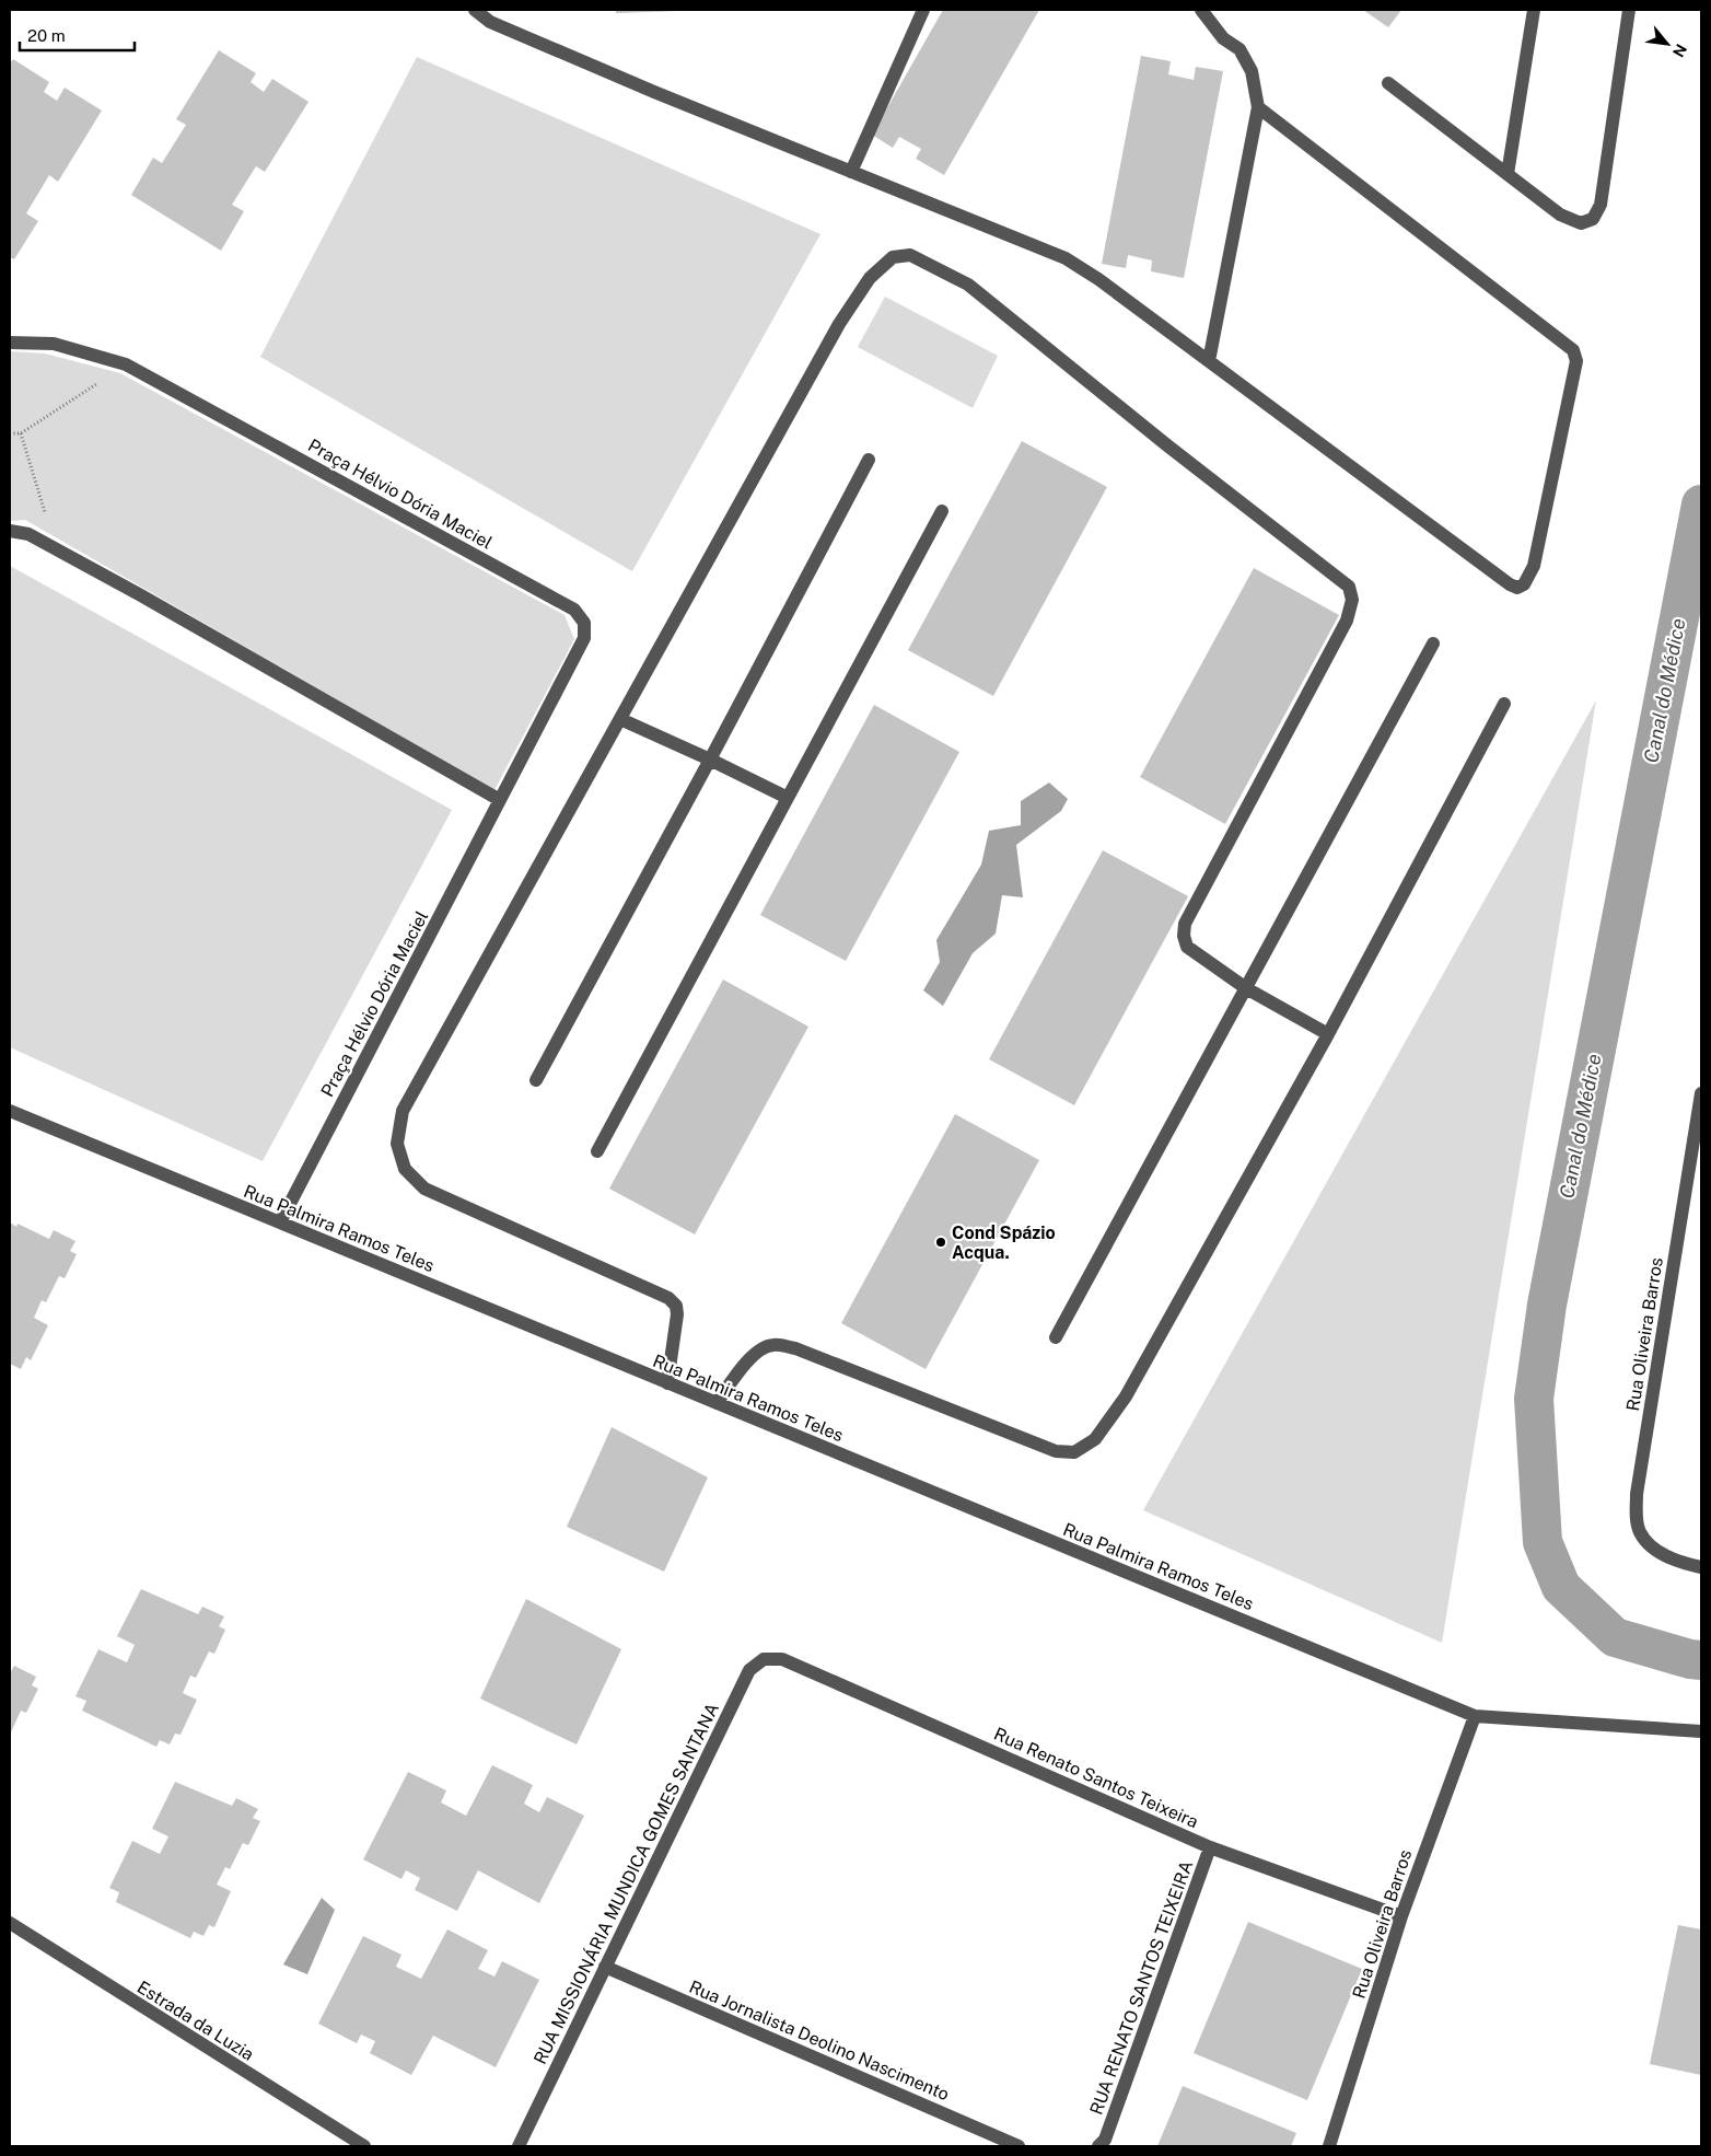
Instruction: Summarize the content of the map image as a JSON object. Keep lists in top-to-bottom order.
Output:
{
  "streets": {
    "street": [
      "Praça Hélvio Dória Maciel",
      "Rua Palmira Ramos Teles",
      "Rua Oliveira Barros",
      "Rua Renato Santos Teixeira",
      "RUA MISSIONÁRIA MUNDICA GOMES SANTANA",
      "RUA RENATO SANTOS TEIXEIRA",
      "Estrada da Luzia",
      "Rua Jornalista Deolino Nascimento"
    ]
  },
  "crossings": [
    ["Praça Hélvio Dória Maciel", "Rua Palmira Ramos Teles"],
    ["Rua Palmira Ramos Teles", "Rua Oliveira Barros"],
    ["Rua Oliveira Barros", "Rua Renato Santos Teixeira"],
    ["Rua Renato Santos Teixeira", "RUA MISSIONÁRIA MUNDICA GOMES SANTANA"],
    ["Rua Renato Santos Teixeira", "RUA RENATO SANTOS TEIXEIRA"],
    ["RUA MISSIONÁRIA MUNDICA GOMES SANTANA", "Rua Jornalista Deolino Nascimento"]
  ],
  "water": ["Canal do Médice"],
  "places": ["Cond Spázio Acqua."],
  "scale_bar": "20 m",
  "north": "bottom right"
}
